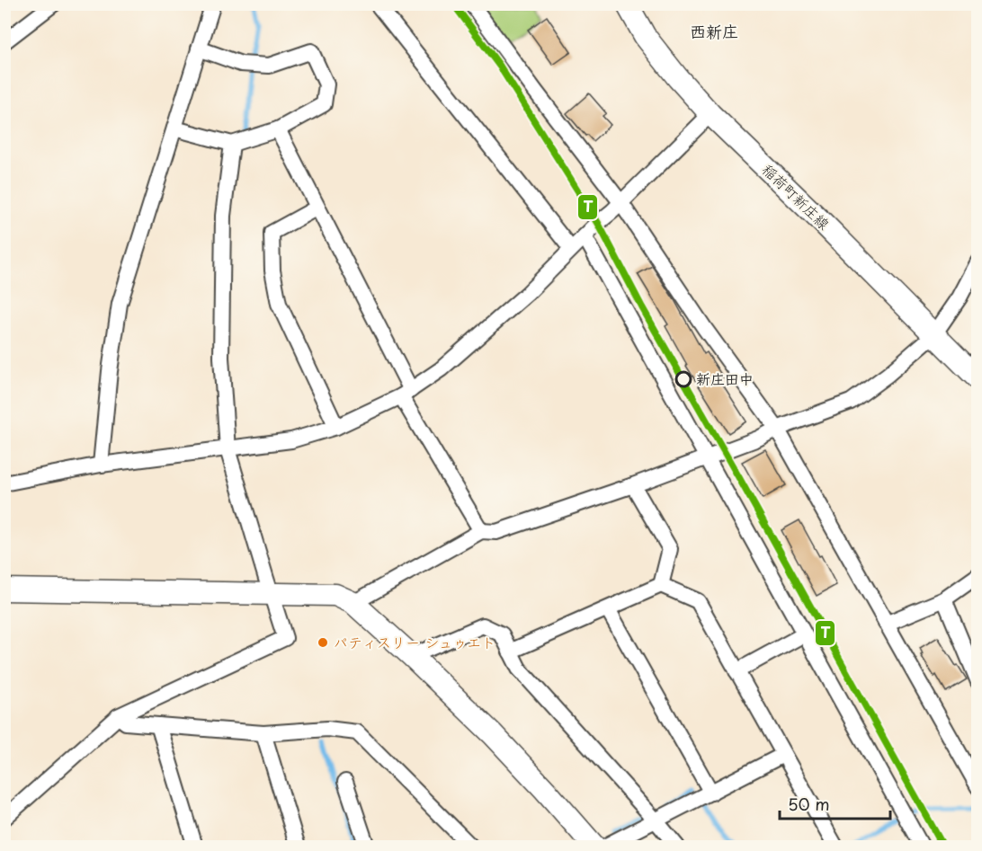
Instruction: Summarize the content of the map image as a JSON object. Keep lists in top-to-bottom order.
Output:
{
  "streets": {
    "street": ["稲荷町新庄線"]
  },
  "districts": ["西新庄"],
  "places": ["新庄田中", "パティスリー シュゥエト"],
  "lines": ["transit line T"],
  "scale_bar": "50 m"
}
